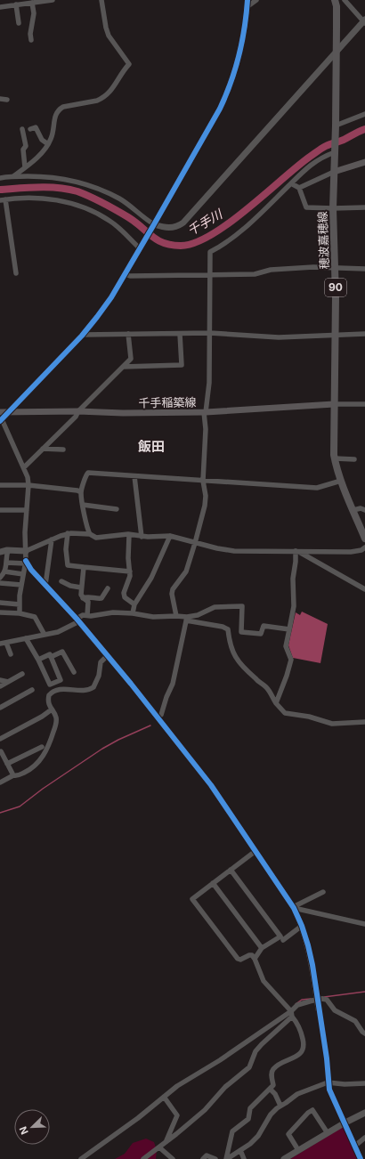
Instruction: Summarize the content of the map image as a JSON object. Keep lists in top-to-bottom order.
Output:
{
  "streets": {
    "main road": ["穂波嘉穂線", "90", "千手稲築線"]
  },
  "crossings": [
    ["穂波嘉穂線", "千手稲築線"]
  ],
  "districts": ["飯田"],
  "water": ["千手川"],
  "north": "bottom left"
}
